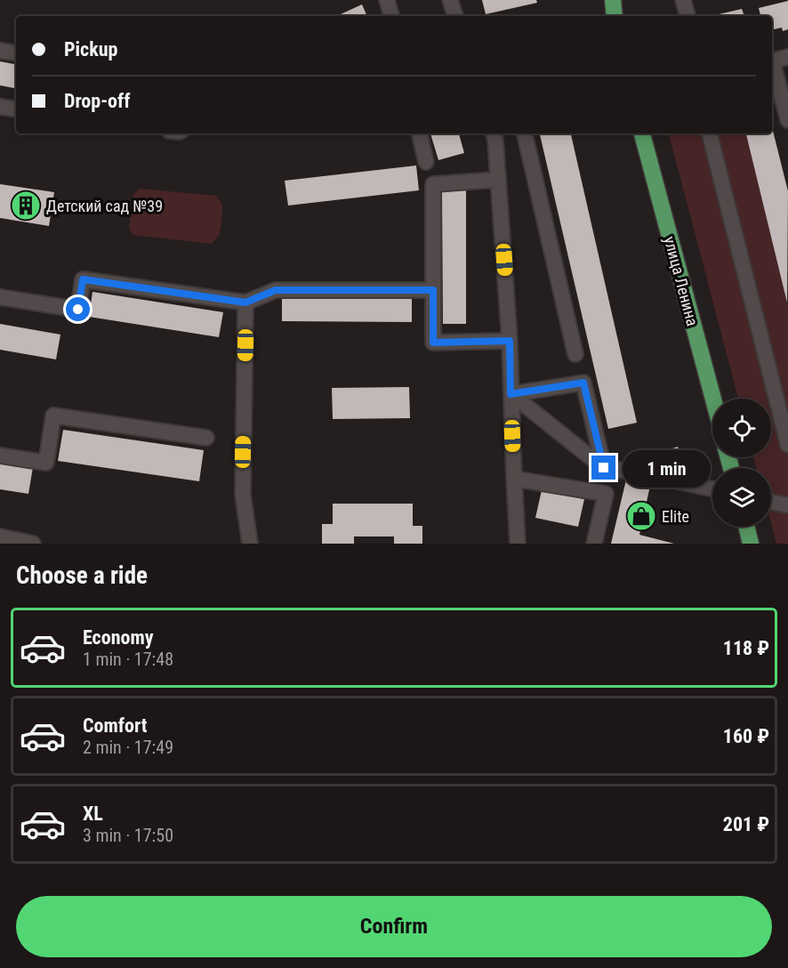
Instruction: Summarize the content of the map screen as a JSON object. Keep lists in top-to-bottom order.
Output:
{
  "streets": {
    "main road": ["улица Ленина"]
  },
  "places": {
    "building": ["Детский сад №39"],
    "shop": ["Elite"]
  },
  "page": {
    "banner": ["Pickup", "Drop-off"],
    "bubble": "1 min",
    "heading": "Choose a ride",
    "list": [
      {
        "name": "Economy",
        "note": "1 min · 17:48",
        "value": "118 ₽"
      },
      {
        "name": "Comfort",
        "note": "2 min · 17:49",
        "value": "160 ₽"
      },
      {
        "name": "XL",
        "note": "3 min · 17:50",
        "value": "201 ₽"
      }
    ],
    "buttons": "Confirm"
  }
}
